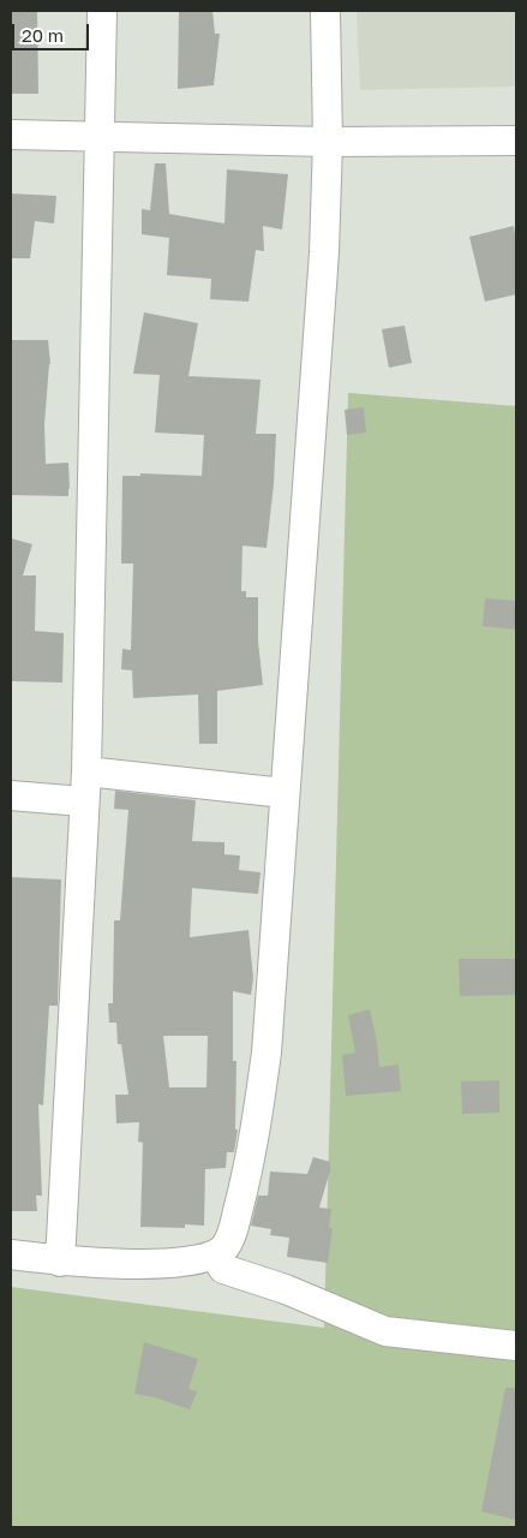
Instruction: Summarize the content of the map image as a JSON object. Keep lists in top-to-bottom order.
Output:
{
  "scale_bar": "20 m"
}
